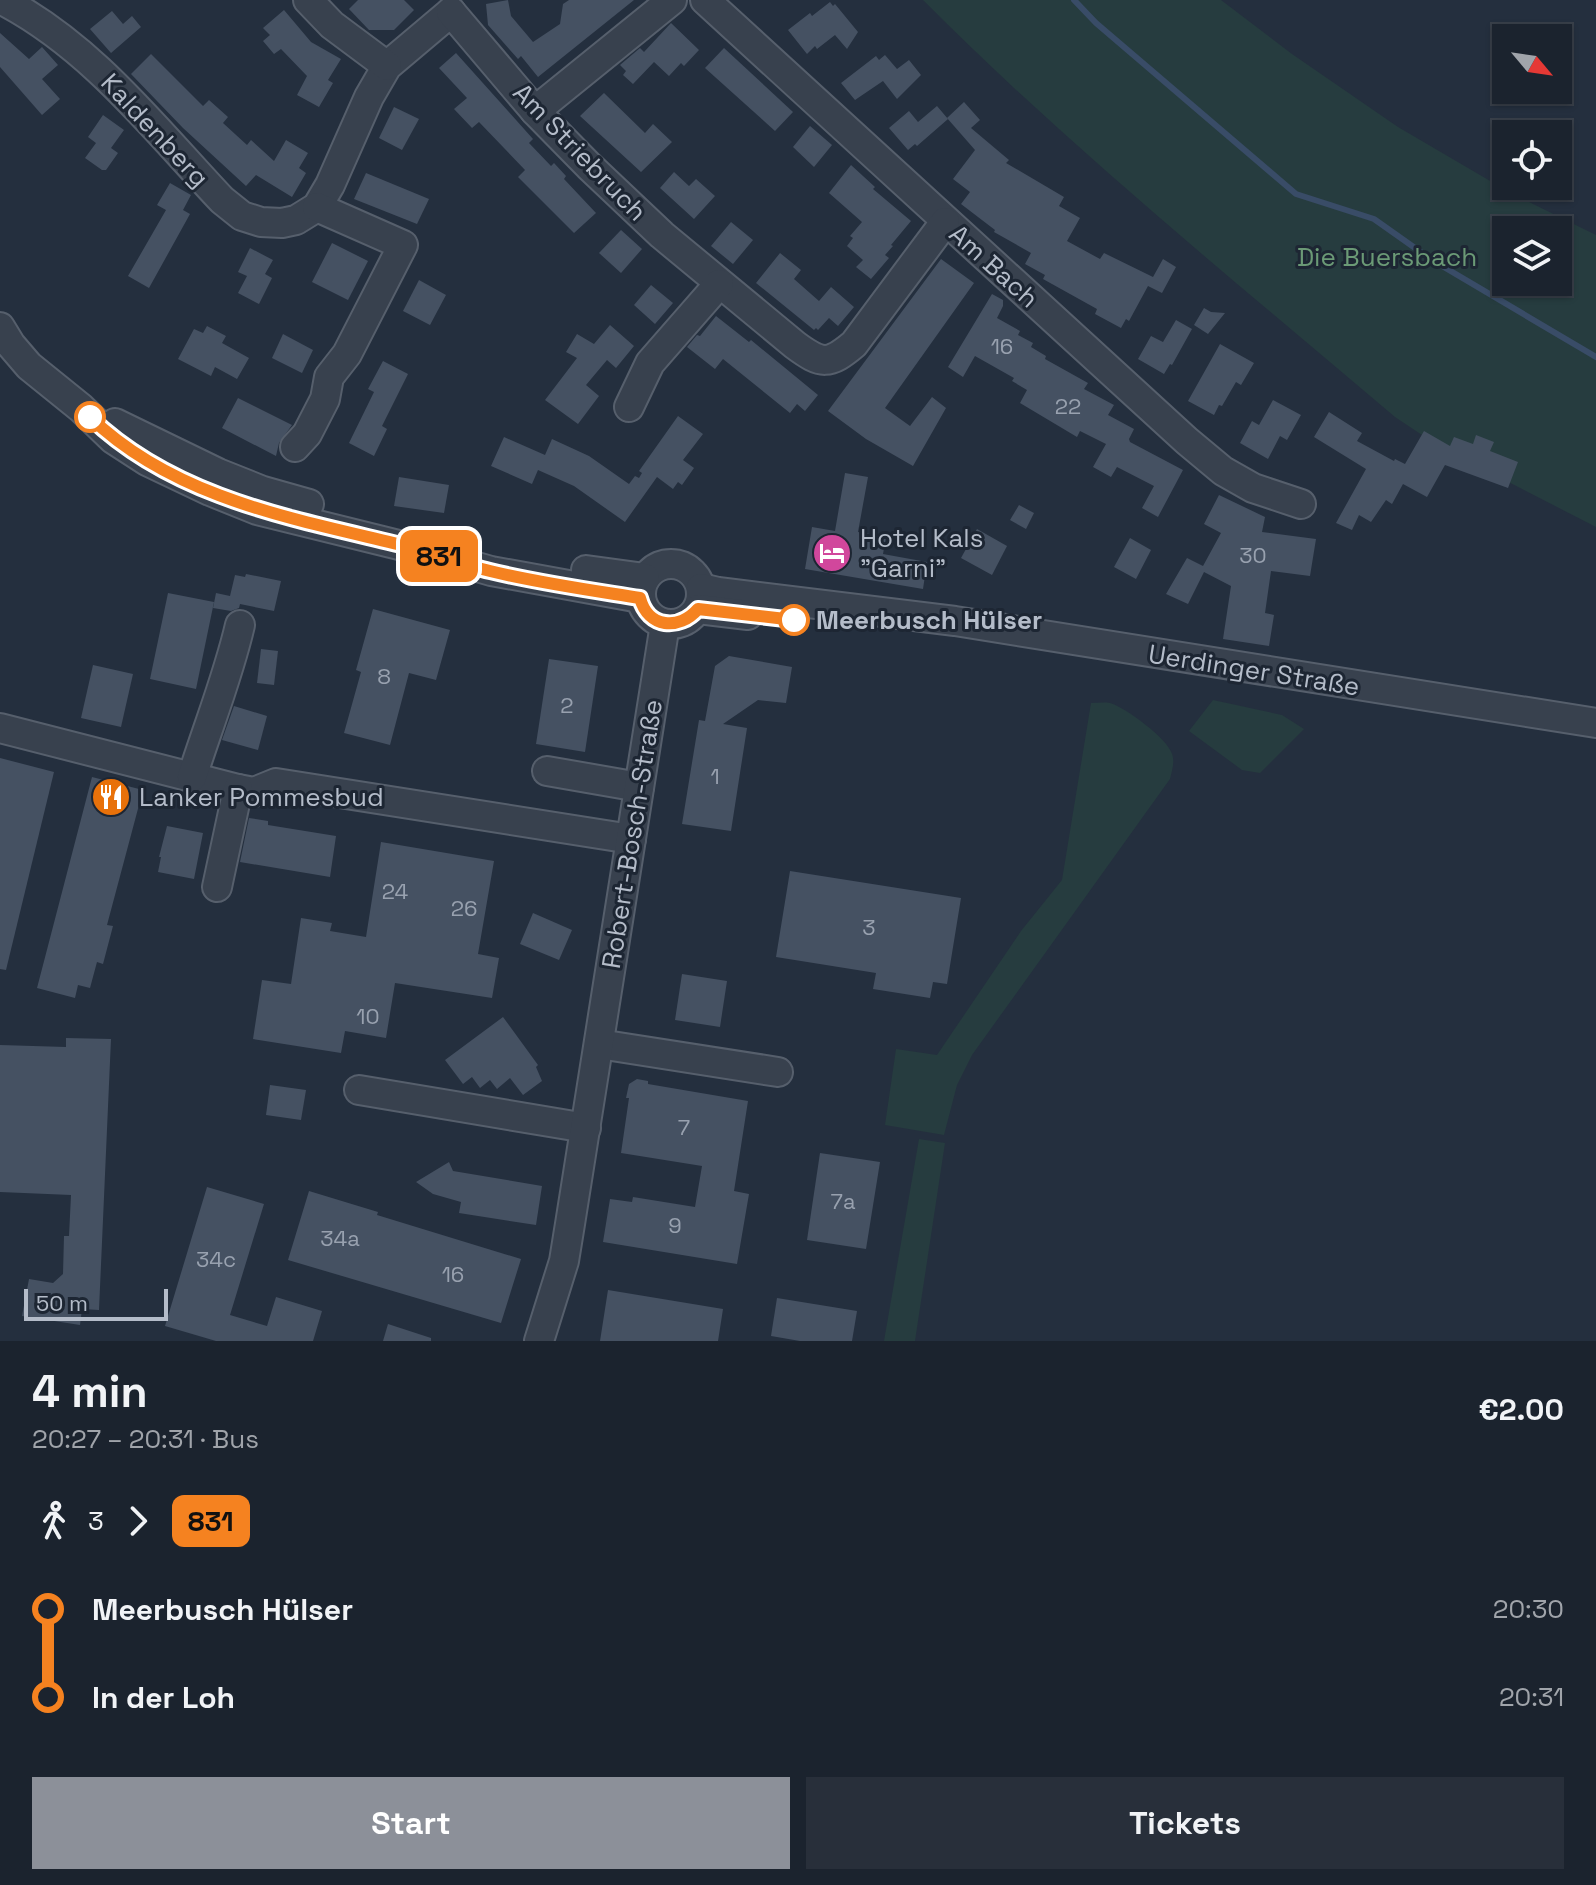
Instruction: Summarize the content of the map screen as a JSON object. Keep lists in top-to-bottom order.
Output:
{
  "streets": {
    "street": [
      "Kaldenberg",
      "Am Striebruch",
      "Am Bach",
      "Uerdinger Straße",
      "Robert-Bosch-Straße"
    ]
  },
  "crossings": [
    ["Am Striebruch", "Am Bach"],
    ["Uerdinger Straße", "Robert-Bosch-Straße"]
  ],
  "parks": ["Die Buersbach"],
  "places": {
    "hotel": ["Hotel Kals \"Garni\""],
    "other": ["Meerbusch Hülser"],
    "restaurant": ["Lanker Pommesbud"]
  },
  "lines": ["bus line 831"],
  "house_numbers": [
    "16",
    "22",
    "30",
    "8",
    "2",
    "1",
    "24",
    "26",
    "3",
    "10",
    "7",
    "7a",
    "9",
    "34a",
    "34c",
    "16"
  ],
  "scale_bar": "50 m",
  "north": "bottom right",
  "page": {
    "on_map": "831",
    "scale": "50 m",
    "heading": ["4 min", "20:27 – 20:31 · Bus", "€2.00"],
    "legs": ["3", "831"],
    "list": [
      {
        "name": "Meerbusch Hülser",
        "value": "20:30"
      },
      {
        "name": "In der Loh",
        "value": "20:31"
      }
    ],
    "buttons": ["Start", "Tickets"]
  }
}
